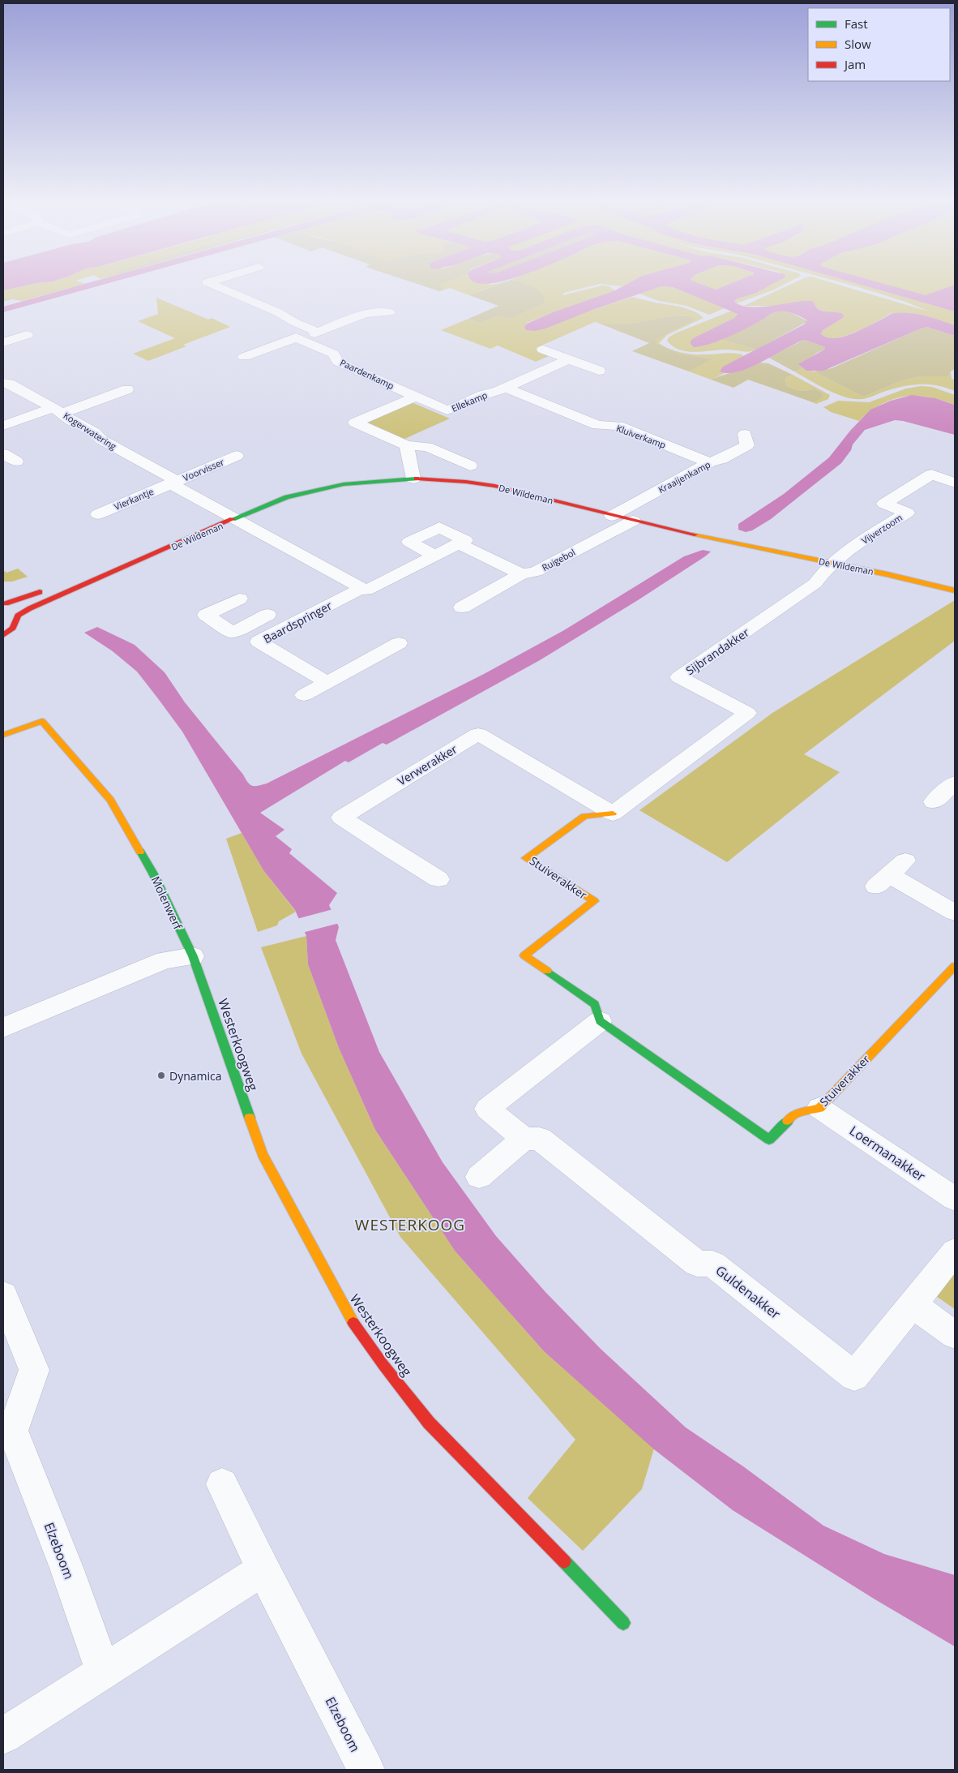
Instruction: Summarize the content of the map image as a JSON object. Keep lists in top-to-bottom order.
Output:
{
  "streets": {
    "street": [
      "Paardenkamp",
      "Ellekamp",
      "Kogerwatering",
      "Kluiverkamp",
      "Voorvisser",
      "Kraaijenkamp",
      "De Wildeman",
      "Vierkantje",
      "Vijverzoom",
      "Ruigebol",
      "Baardspringer",
      "Sijbrandakker",
      "Verwerakker",
      "Stuiverakker",
      "Molenwerf",
      "Westerkoogweg",
      "Loermanakker",
      "Guldenakker",
      "Elzeboom"
    ]
  },
  "crossings": [
    ["Paardenkamp", "Ellekamp"],
    ["Ellekamp", "Kluiverkamp"],
    ["Kogerwatering", "Voorvisser"],
    ["Kogerwatering", "De Wildeman"],
    ["Kogerwatering", "Vierkantje"],
    ["Kluiverkamp", "Kraaijenkamp"],
    ["Voorvisser", "Vierkantje"],
    ["Kraaijenkamp", "De Wildeman"],
    ["De Wildeman", "Vijverzoom"],
    ["De Wildeman", "Ruigebol"],
    ["De Wildeman", "Sijbrandakker"],
    ["Vijverzoom", "Sijbrandakker"],
    ["Sijbrandakker", "Stuiverakker"],
    ["Stuiverakker", "Loermanakker"],
    ["Molenwerf", "Westerkoogweg"]
  ],
  "districts": ["WESTERKOOG"],
  "places": ["Dynamica"],
  "legend": ["Fast", "Slow", "Jam"]
}
